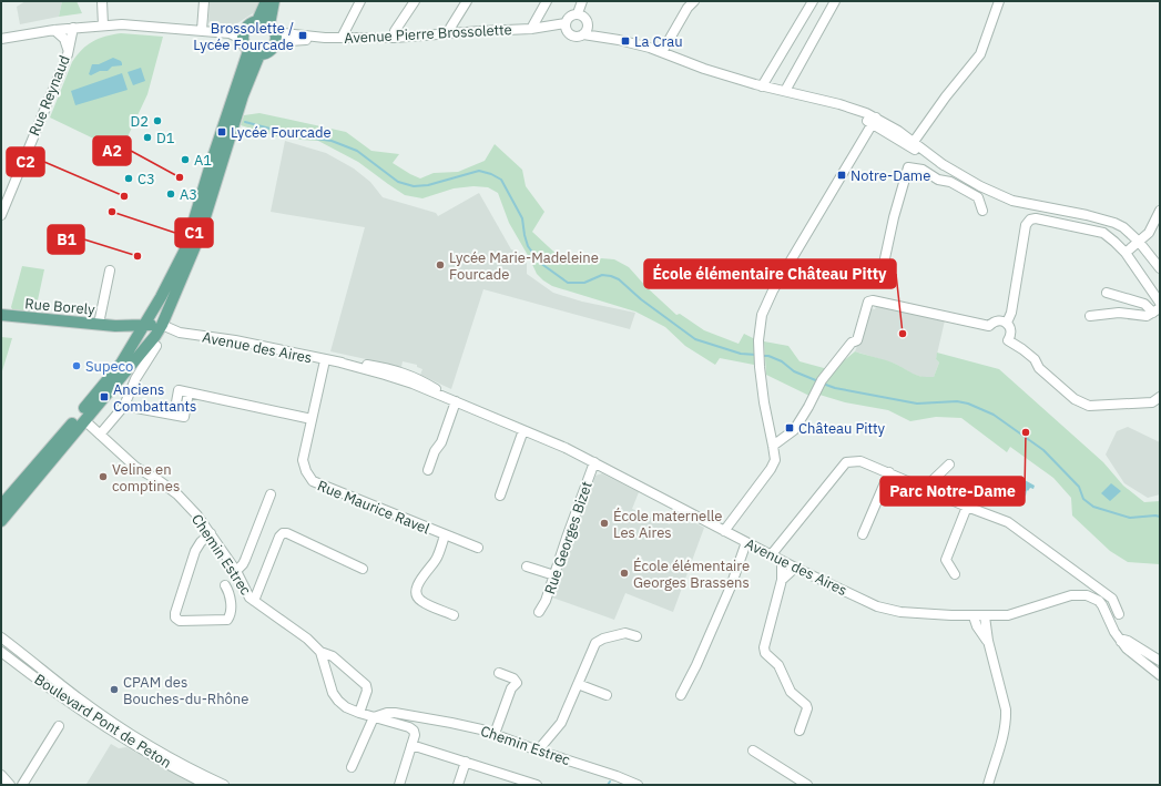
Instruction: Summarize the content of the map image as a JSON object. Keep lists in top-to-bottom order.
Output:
{
  "streets": {
    "main road": ["Rue Borely"],
    "street": [
      "Avenue Pierre Brossolette",
      "Rue Reynaud",
      "Avenue des Aires",
      "Rue Maurice Ravel",
      "Rue Georges Bizet",
      "Chemin Estrec",
      "Boulevard Pont de Peton"
    ]
  },
  "crossings": [
    ["Avenue des Aires", "Rue Maurice Ravel"],
    ["Avenue des Aires", "Rue Georges Bizet"]
  ],
  "places": {
    "transit": [
      "Brossolette / Lycée Fourcade",
      "La Crau",
      "Lycée Fourcade",
      "Notre-Dame",
      "Anciens Combattants",
      "Château Pitty"
    ],
    "other": [
      "D2",
      "D1",
      "A1",
      "A2",
      "C3",
      "A3",
      "C2",
      "C1",
      "B1",
      "Lycée Marie-Madeleine Fourcade",
      "École élémentaire Château Pitty",
      "Supeco",
      "Parc Notre-Dame",
      "Veline en comptines",
      "École maternelle Les Aires",
      "École élémentaire Georges Brassens",
      "CPAM des Bouches-du-Rhône"
    ]
  }
}
